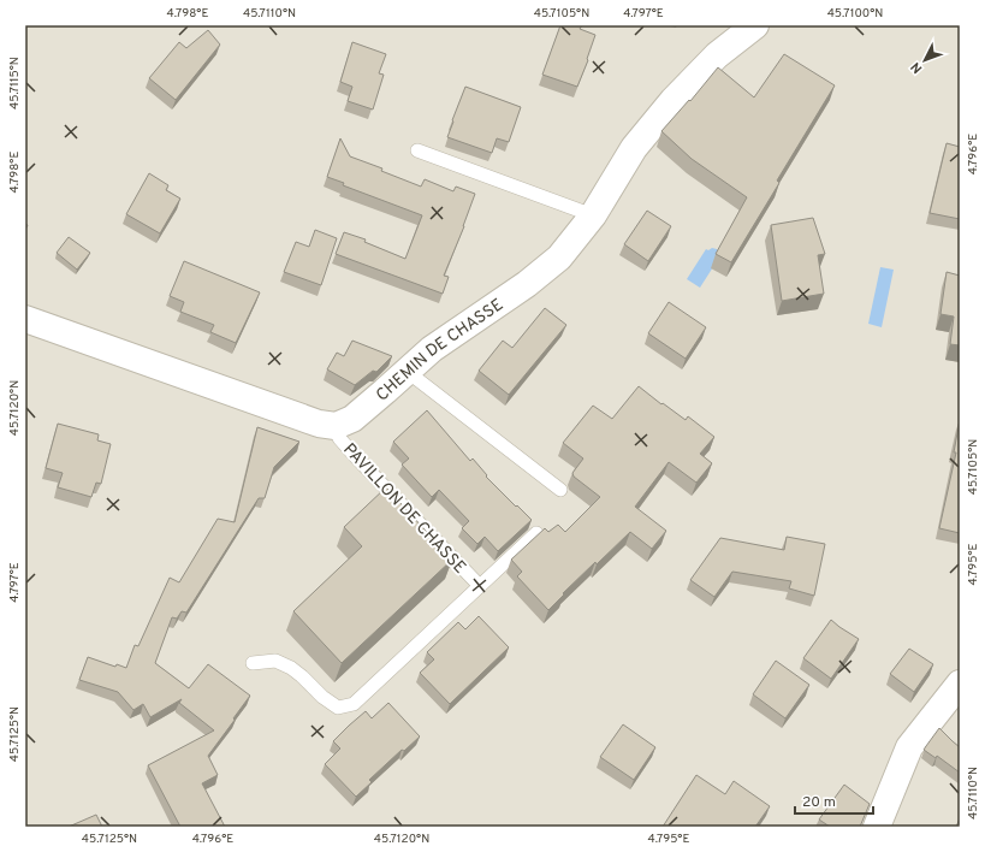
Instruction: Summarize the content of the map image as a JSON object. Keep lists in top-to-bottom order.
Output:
{
  "streets": {
    "street": ["CHEMIN DE CHASSE"],
    "lane": ["PAVILLON DE CHASSE"]
  },
  "crossings": [
    ["CHEMIN DE CHASSE", "PAVILLON DE CHASSE"]
  ],
  "scale_bar": "20 m",
  "north": "bottom left",
  "coordinates": [
    "4.798°E",
    "45.7110°N",
    "45.7105°N",
    "4.797°E",
    "45.7100°N",
    "45.7115°N",
    "4.796°E",
    "45.7120°N",
    "4.795°E",
    "45.7125°N"
  ]
}
